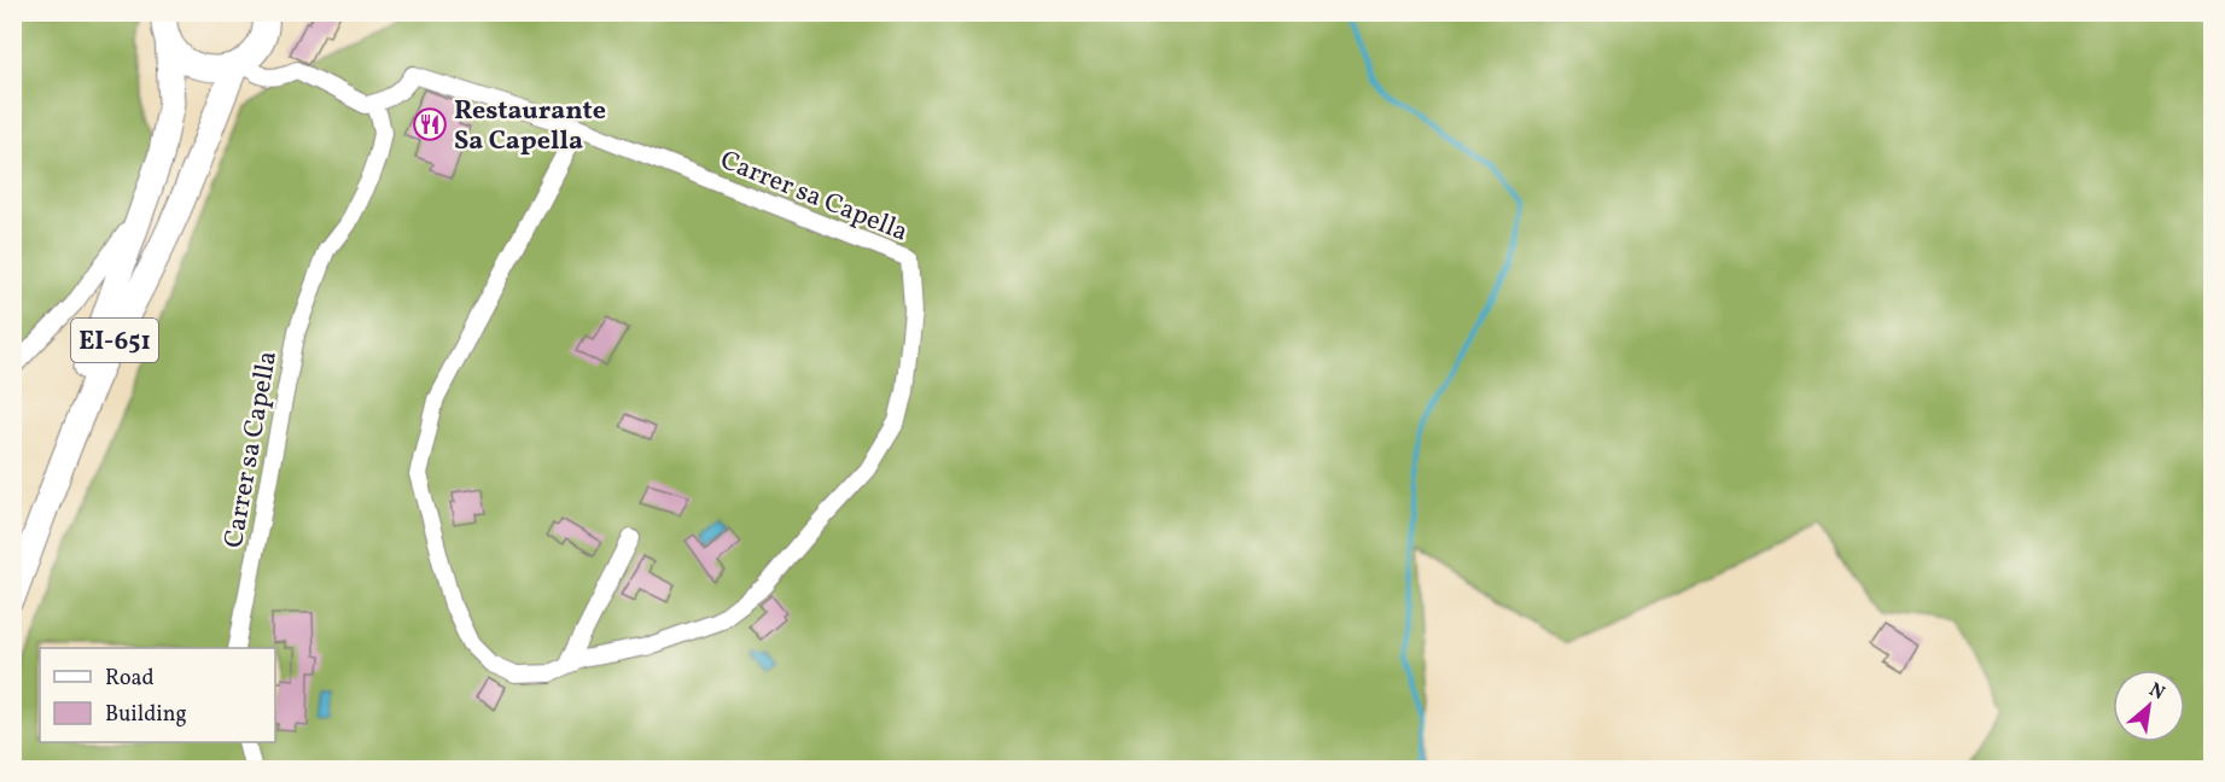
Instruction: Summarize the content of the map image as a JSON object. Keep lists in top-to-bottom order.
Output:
{
  "streets": {
    "main road": ["EI-651"],
    "street": ["Carrer sa Capella"]
  },
  "places": {
    "restaurant": ["Restaurante Sa Capella"]
  },
  "legend": ["Road", "Building"],
  "north": "top right"
}
